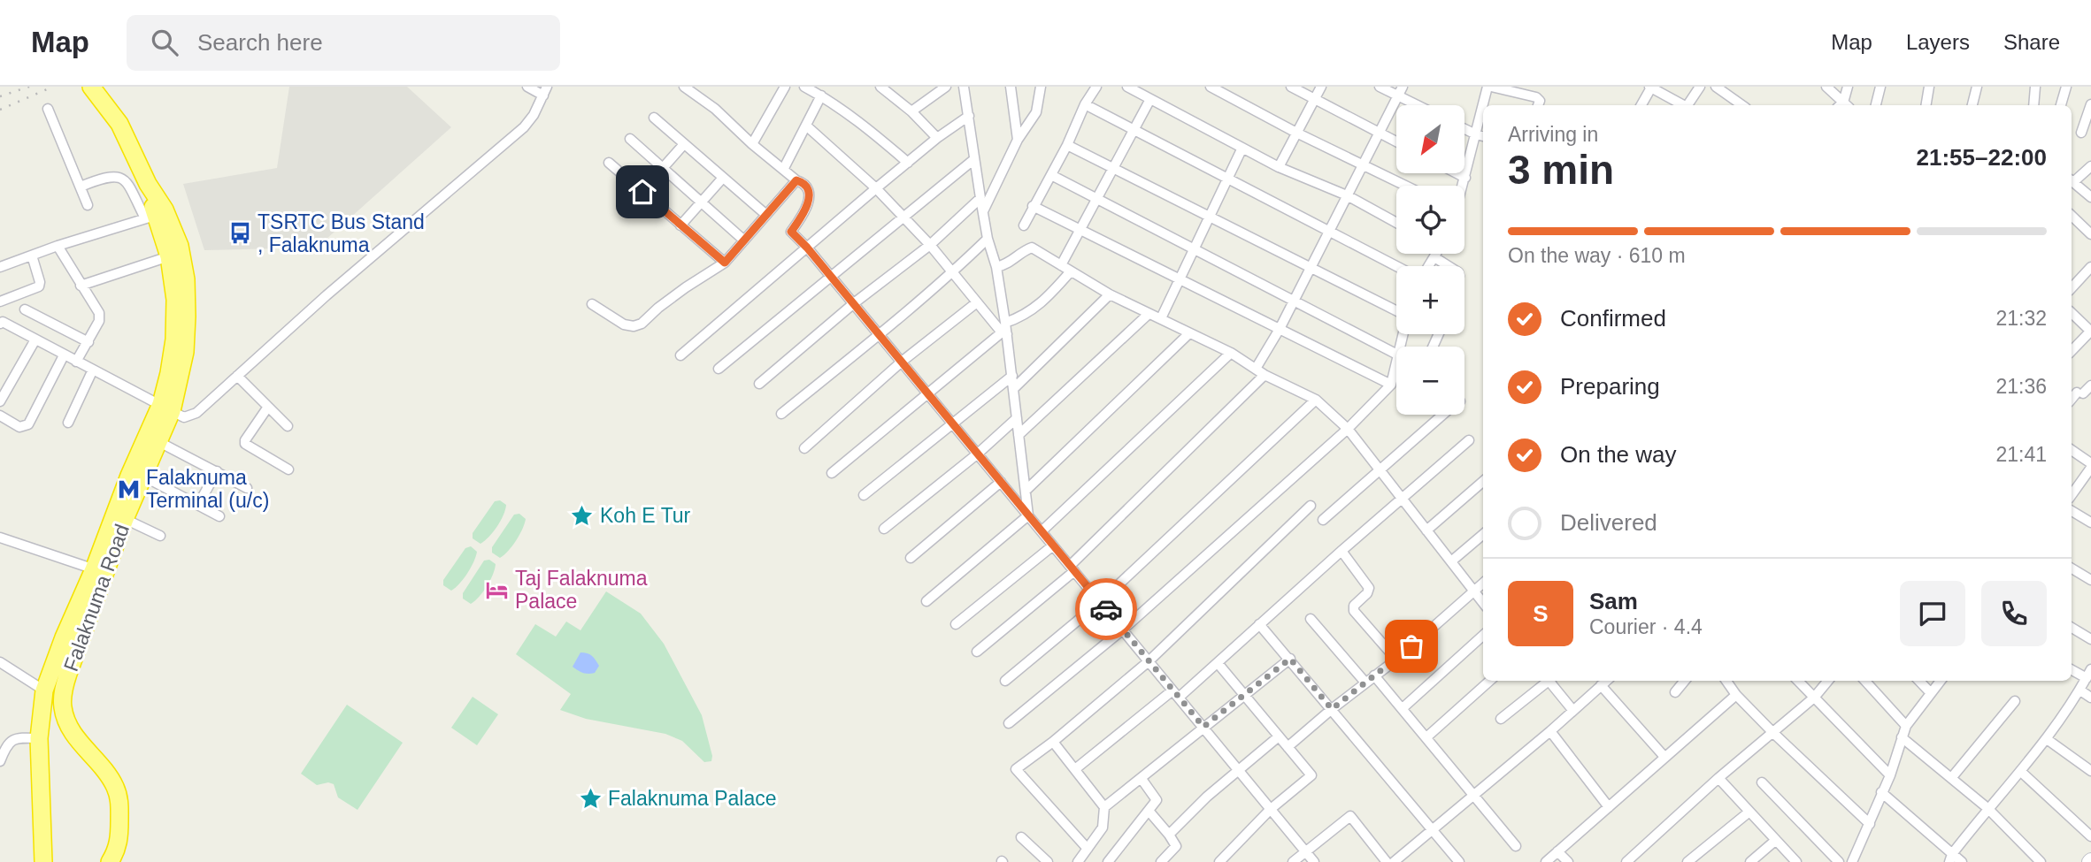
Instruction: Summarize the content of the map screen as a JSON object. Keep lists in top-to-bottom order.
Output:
{
  "streets": {
    "highway": ["Falaknuma Road"]
  },
  "places": {
    "bus stop": ["TSRTC Bus Stand , Falaknuma"],
    "metro station": ["Falaknuma Terminal (u/c)"],
    "place": ["Koh E Tur", "Falaknuma Palace"],
    "hotel": ["Taj Falaknuma Palace"]
  },
  "north": "bottom left",
  "page": {
    "header": "Map",
    "search": "Search here",
    "nav": ["Map", "Layers", "Share"],
    "map_buttons": ["+", "−"],
    "heading": ["3 min", "Arriving in", "21:55–22:00"],
    "panel": ["Sam", "Courier · 4.4"],
    "bar": "On the way · 610 m",
    "list": [
      ["Confirmed", "21:32"],
      ["Preparing", "21:36"],
      ["On the way", "21:41"],
      "Delivered"
    ],
    "round": "S"
  }
}
